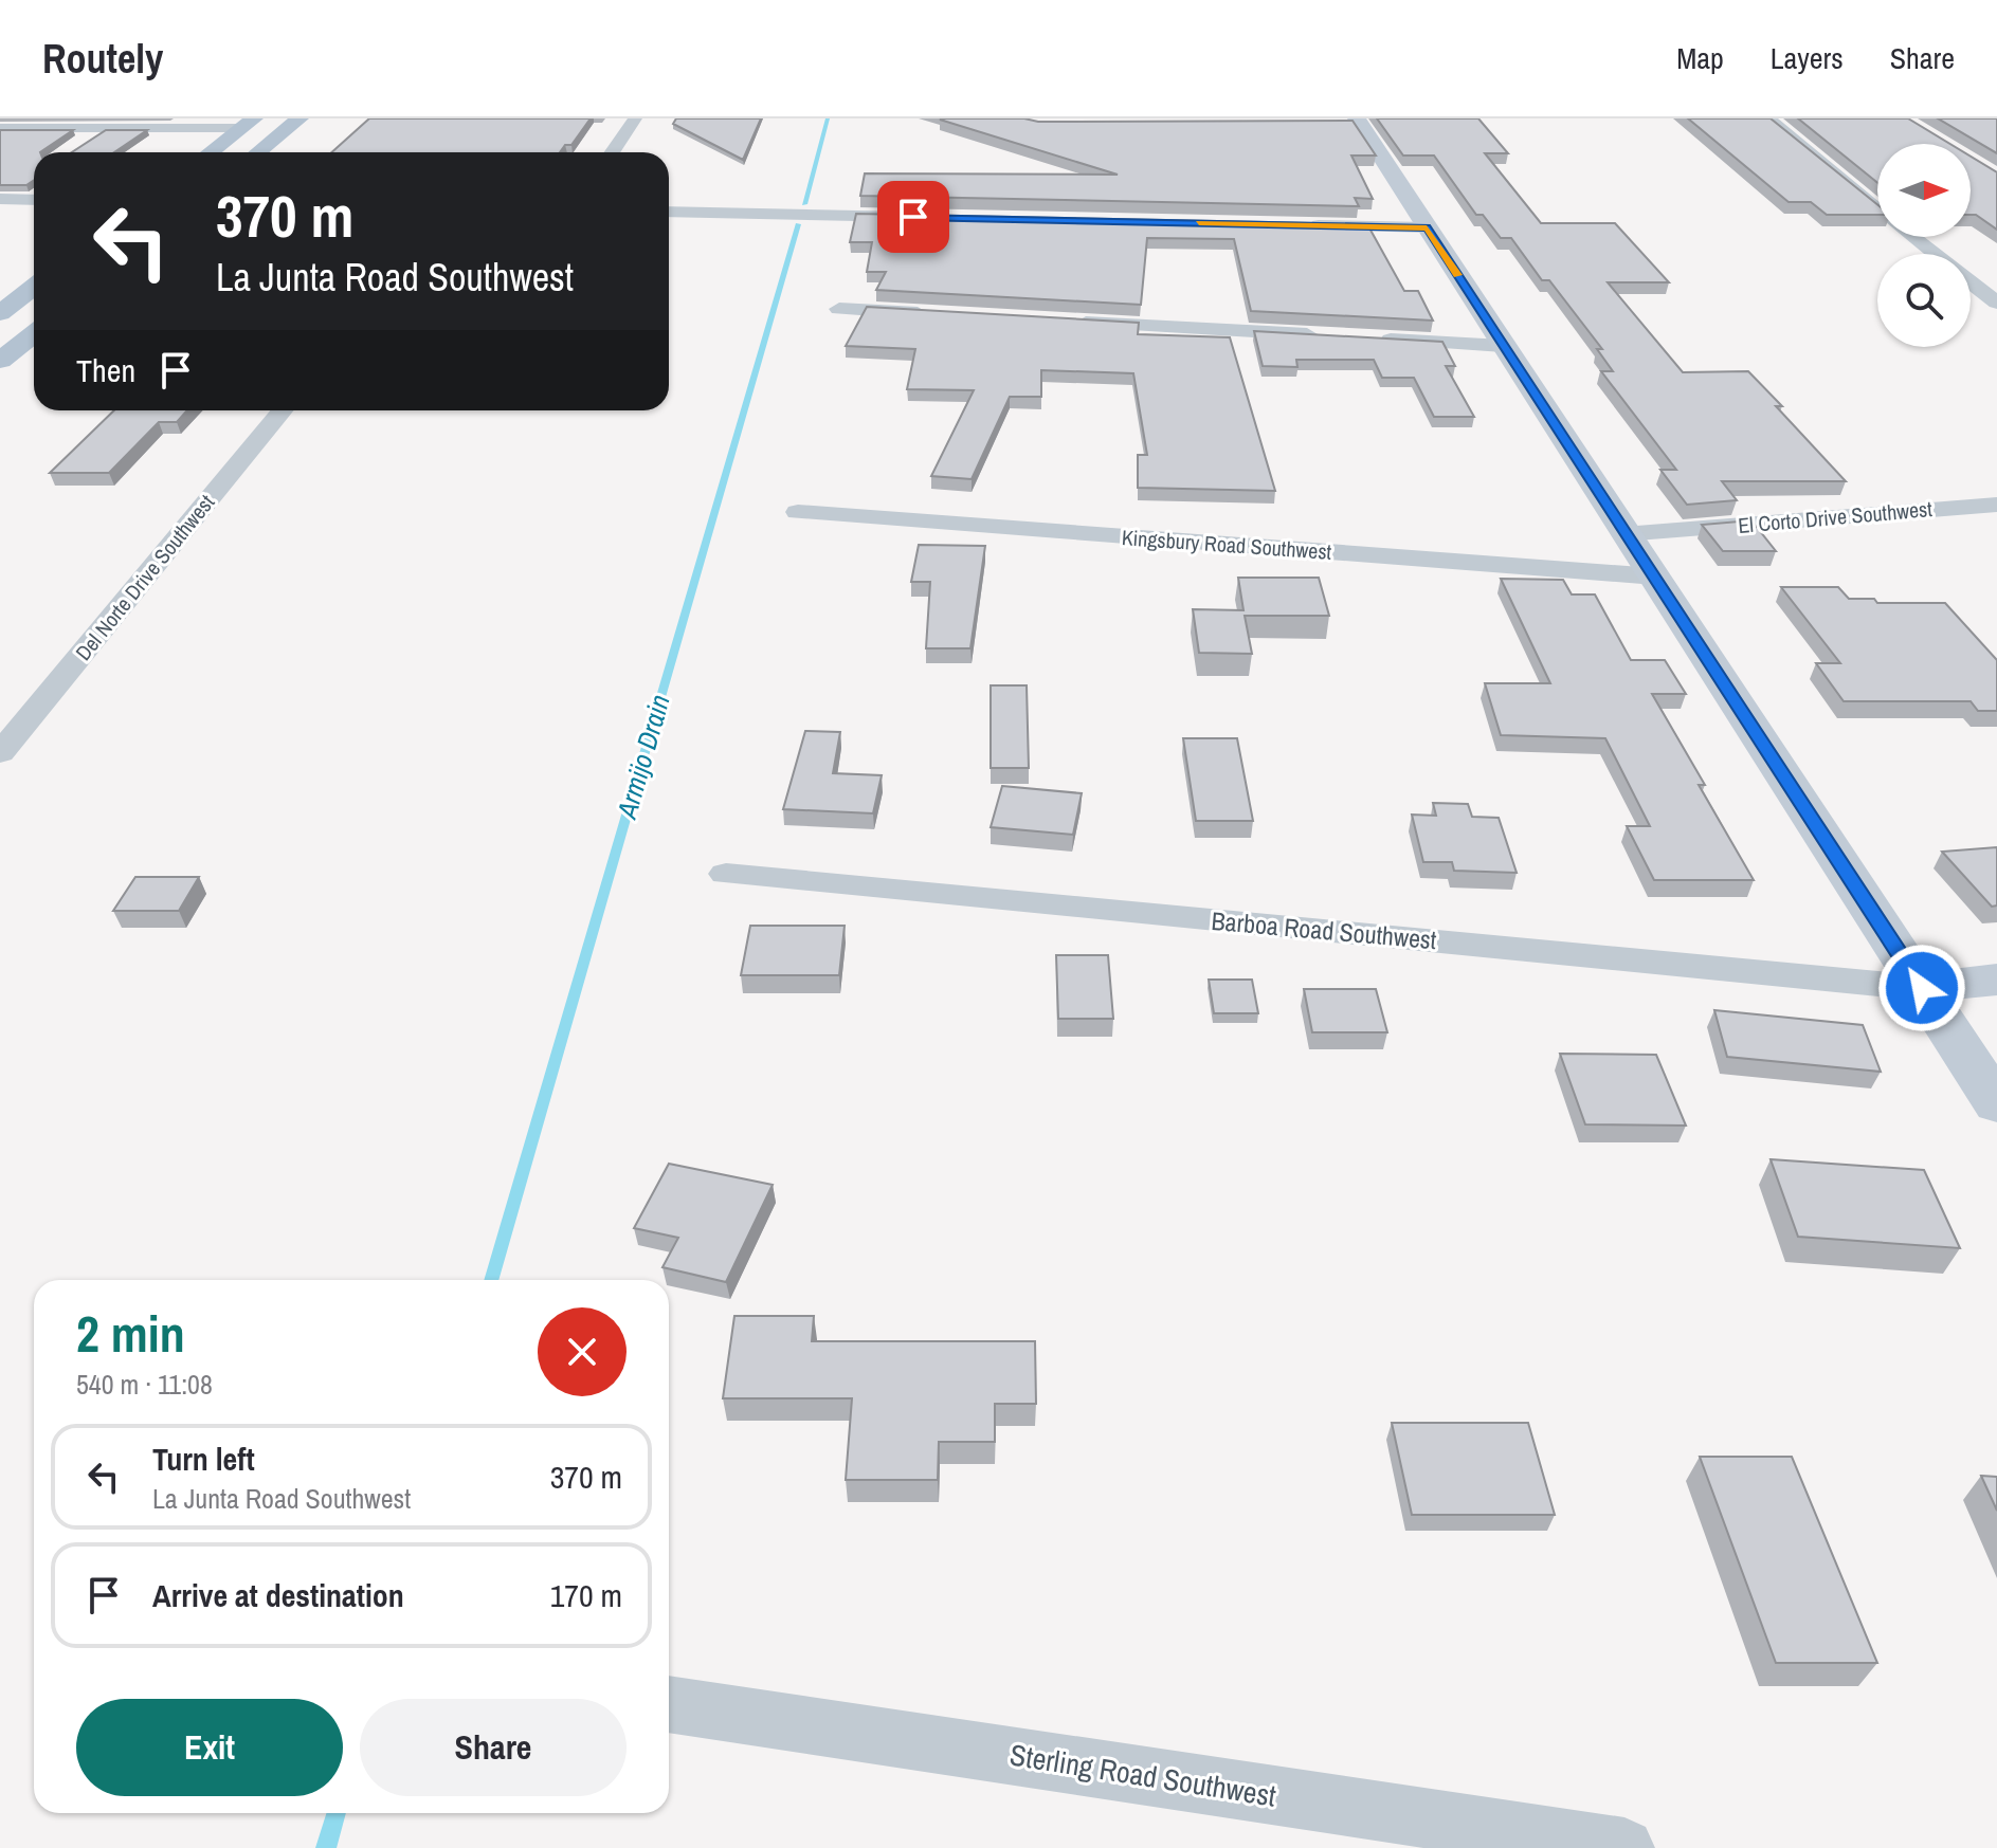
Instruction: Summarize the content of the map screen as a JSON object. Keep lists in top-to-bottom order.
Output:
{
  "streets": {
    "street": [
      "El Corto Drive Southwest",
      "Kingsbury Road Southwest",
      "Del Norte Drive Southwest",
      "Barboa Road Southwest",
      "Sterling Road Southwest"
    ]
  },
  "water": ["Armijo Drain"],
  "north": "right",
  "page": {
    "header": "Routely",
    "nav": ["Map", "Layers", "Share"],
    "turn": ["370 m", "La Junta Road Southwest"],
    "then": "Then",
    "heading": ["2 min", "540 m · 11:08"],
    "list": [
      {
        "name": "Turn left",
        "note": "La Junta Road Southwest",
        "value": "370 m"
      },
      {
        "name": "Arrive at destination",
        "value": "170 m"
      }
    ],
    "buttons": ["Exit", "Share"]
  }
}
